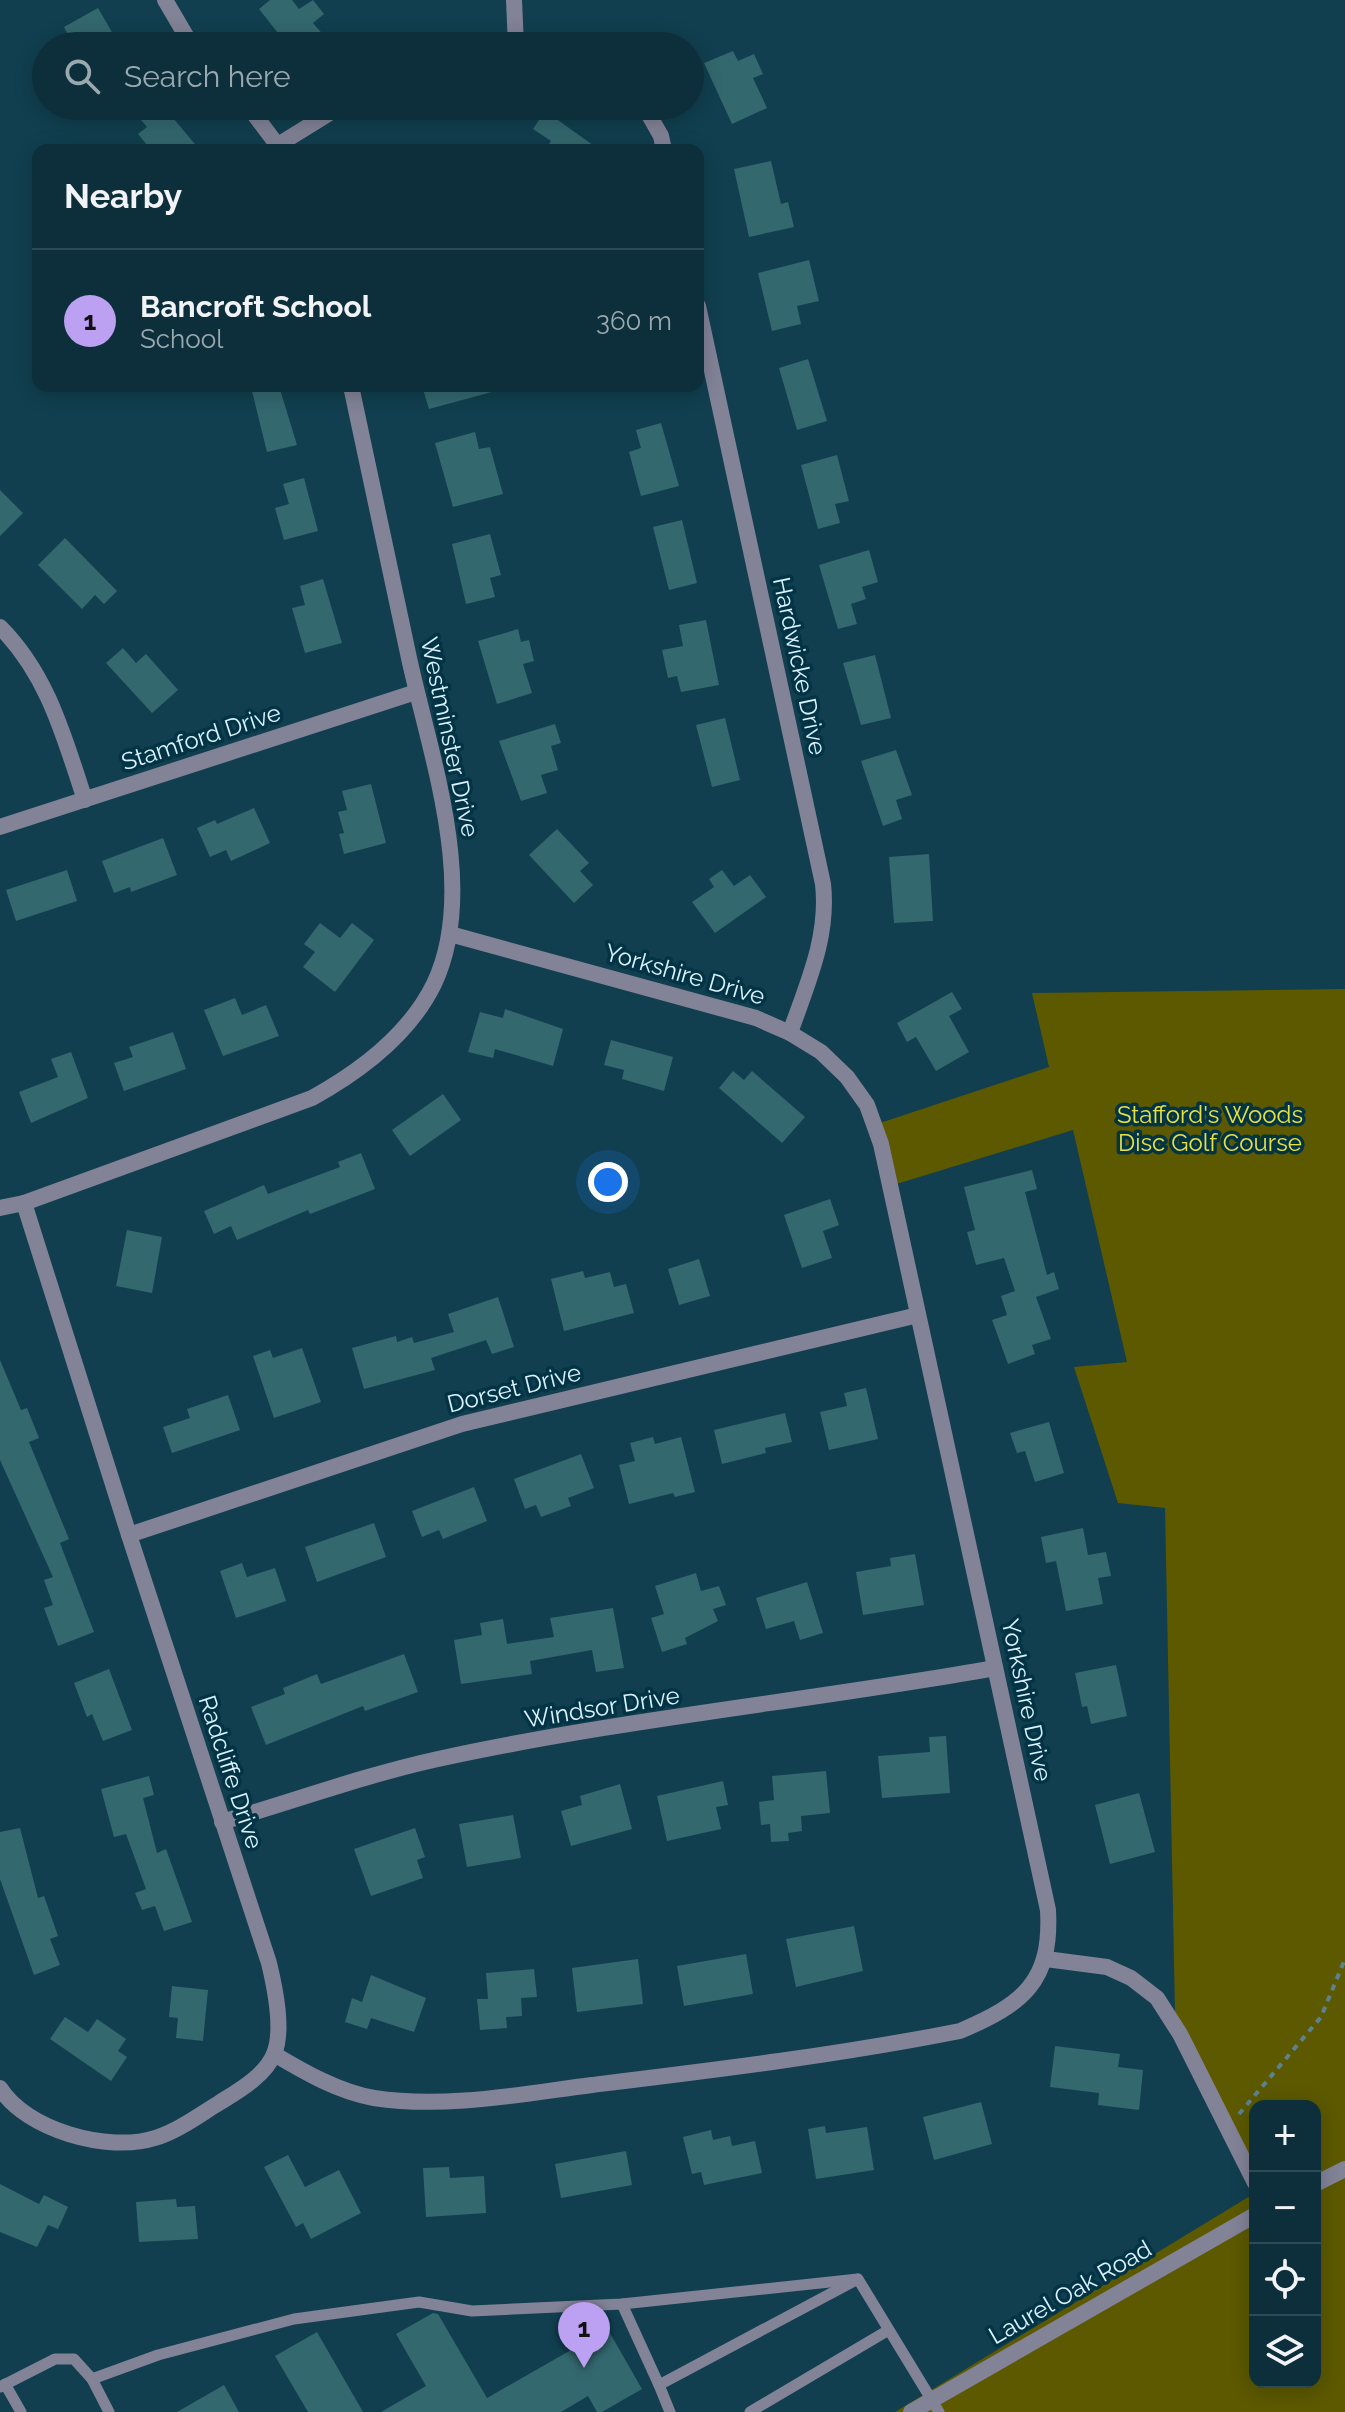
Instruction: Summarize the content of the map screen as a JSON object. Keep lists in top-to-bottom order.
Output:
{
  "streets": {
    "street": [
      "Hardwicke Drive",
      "Stamford Drive",
      "Westminster Drive",
      "Yorkshire Drive",
      "Dorset Drive",
      "Windsor Drive",
      "Radcliffe Drive",
      "Laurel Oak Road"
    ]
  },
  "crossings": [
    ["Hardwicke Drive", "Yorkshire Drive"],
    ["Stamford Drive", "Westminster Drive"],
    ["Westminster Drive", "Yorkshire Drive"],
    ["Westminster Drive", "Radcliffe Drive"],
    ["Yorkshire Drive", "Dorset Drive"],
    ["Yorkshire Drive", "Windsor Drive"],
    ["Yorkshire Drive", "Radcliffe Drive"],
    ["Dorset Drive", "Radcliffe Drive"],
    ["Windsor Drive", "Radcliffe Drive"]
  ],
  "parks": ["Stafford's Woods Disc Golf Course"],
  "page": {
    "search": "Search here",
    "heading": "Nearby",
    "list": [
      {
        "mark": "1",
        "name": "Bancroft School",
        "note": "School",
        "value": "360 m"
      }
    ],
    "map_buttons": ["+", "−"],
    "pins": "1"
  }
}
